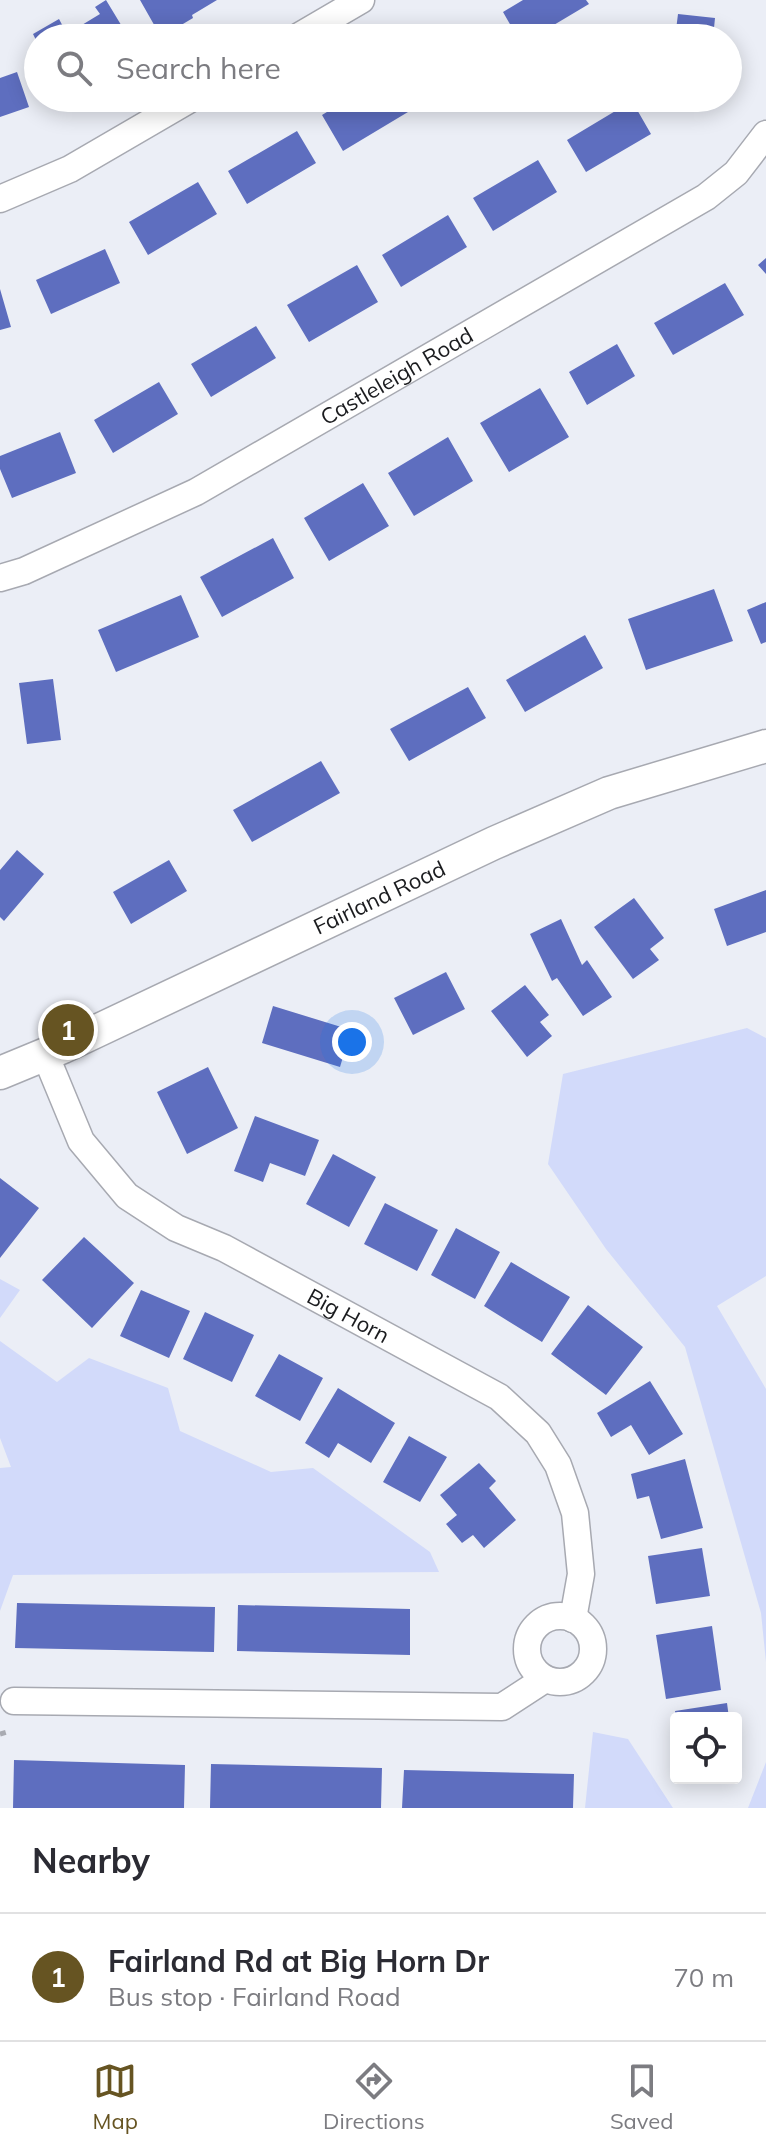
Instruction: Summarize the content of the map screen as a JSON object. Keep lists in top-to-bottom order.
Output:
{
  "streets": {
    "main road": ["Fairland Road"],
    "street": ["Castleleigh Road", "Big Horn"]
  },
  "crossings": [
    ["Fairland Road", "Big Horn"]
  ],
  "page": {
    "search": "Search here",
    "pins": "1",
    "heading": "Nearby",
    "list": [
      {
        "mark": "1",
        "name": "Fairland Rd at Big Horn Dr",
        "note": "Bus stop · Fairland Road",
        "value": "70 m"
      }
    ],
    "nav": ["Map", "Directions", "Saved"]
  }
}
